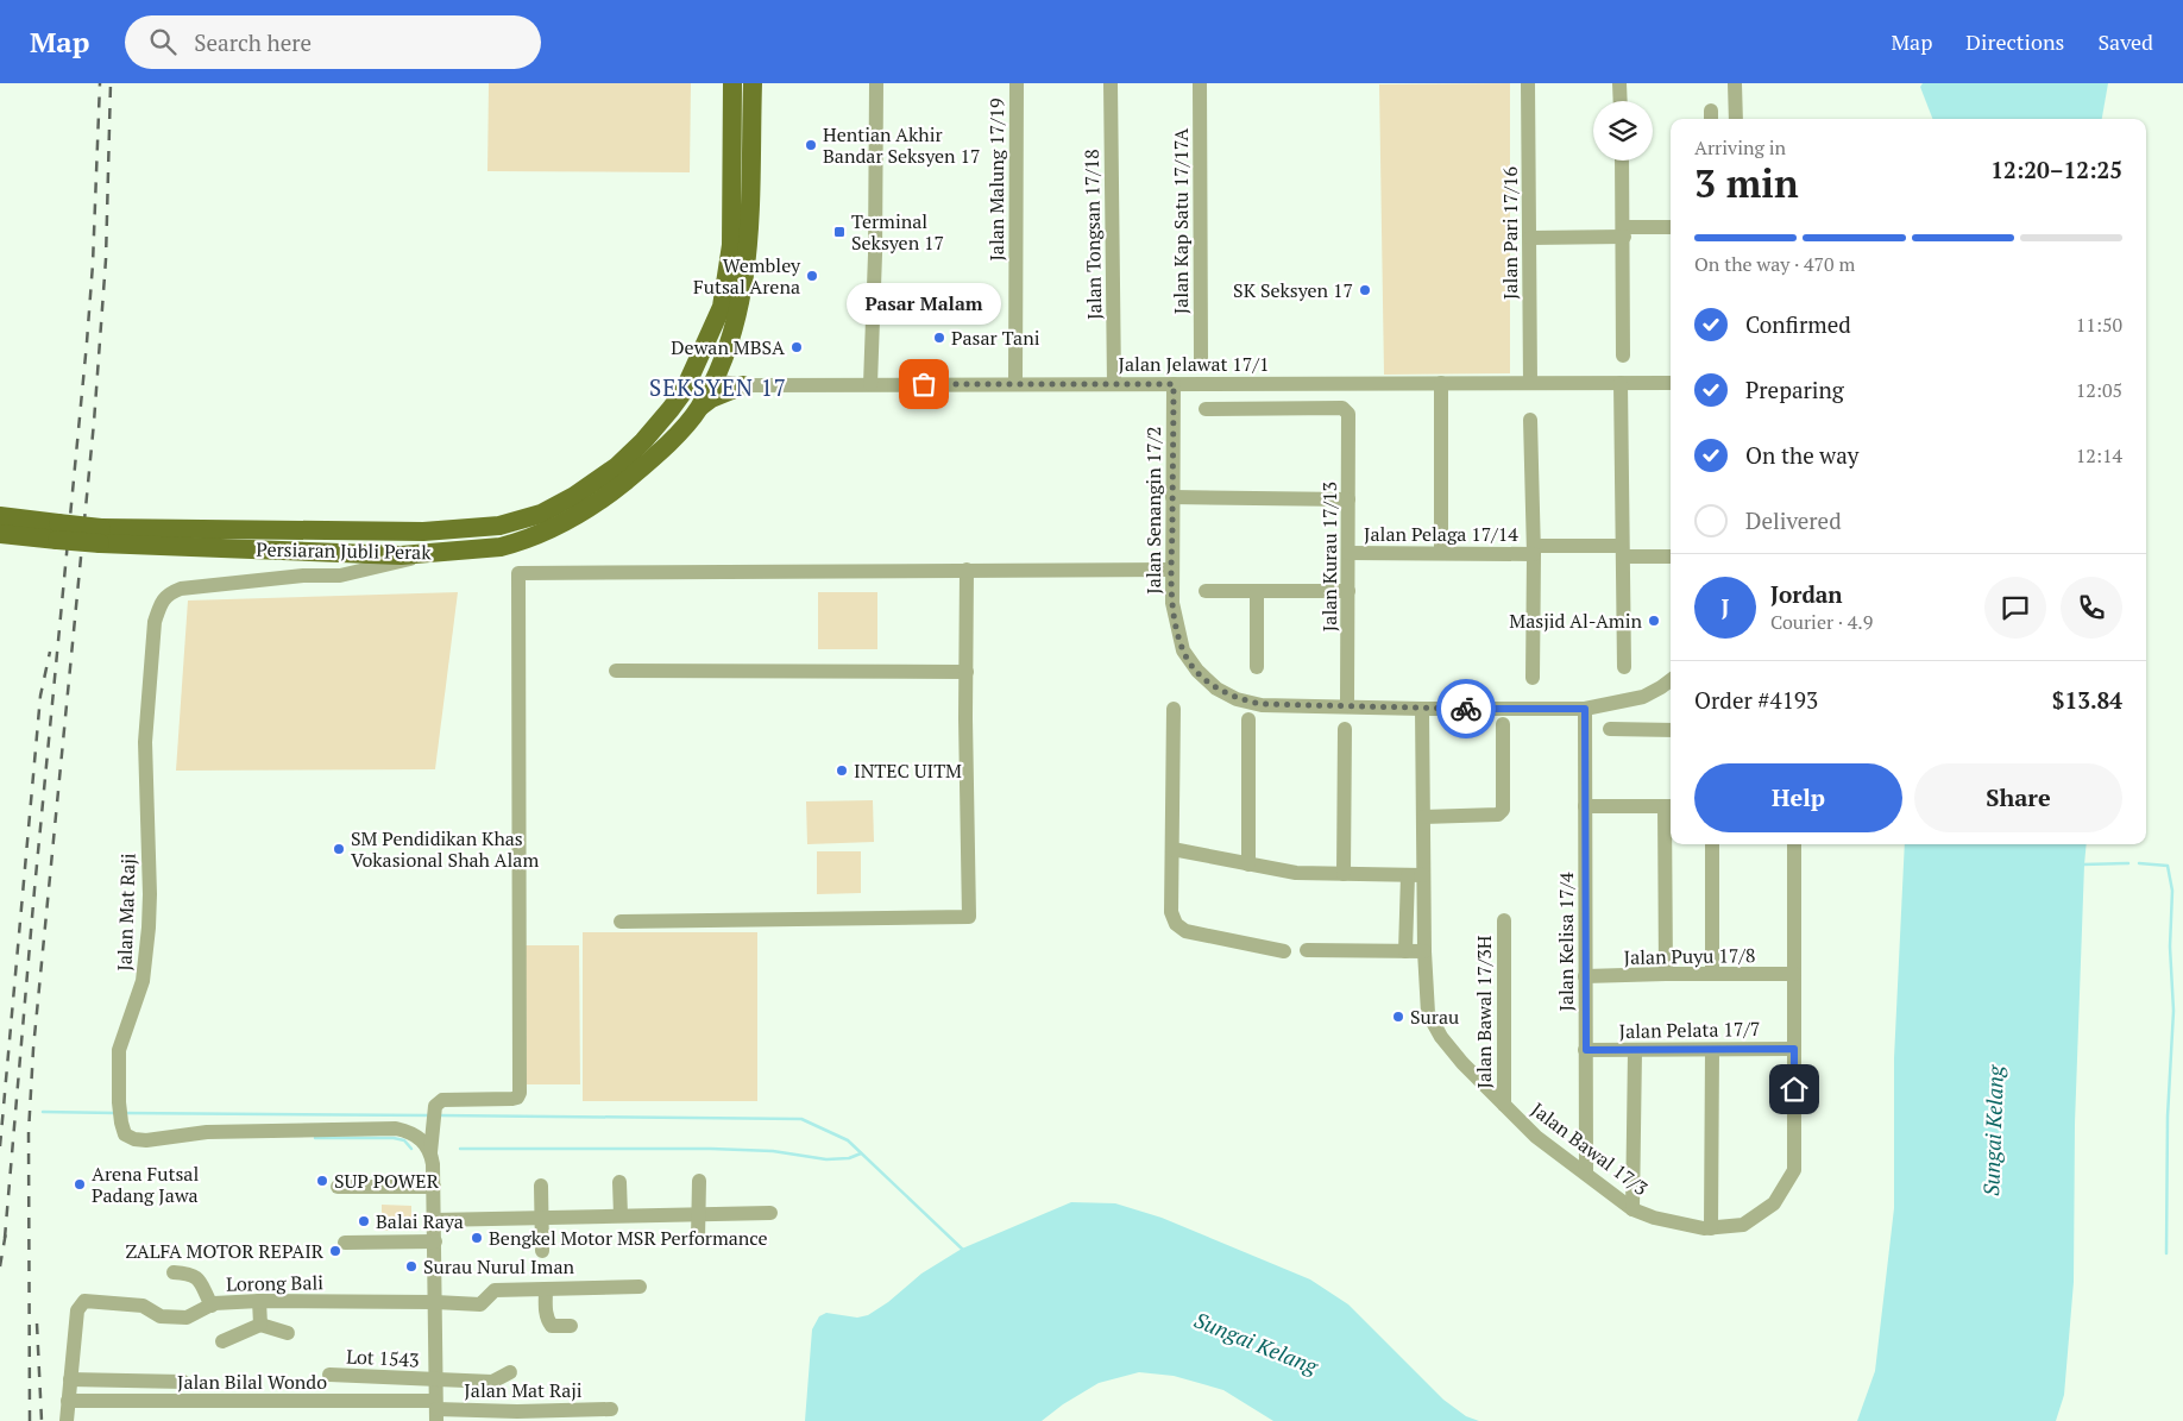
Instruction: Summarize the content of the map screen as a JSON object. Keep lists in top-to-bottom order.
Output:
{
  "streets": {
    "main road": ["Persiaran Jubli Perak"],
    "street": [
      "Jalan Malung 17/19",
      "Jalan Kap Satu 17/17A",
      "Jalan Pari 17/16",
      "Jalan Tongsan 17/18",
      "Jalan Jelawat 17/1",
      "Jalan Senangin 17/2",
      "Jalan Pelaga 17/14",
      "Jalan Kurau 17/13",
      "Jalan Mat Raji",
      "Jalan Kelisa 17/4",
      "Jalan Puyu 17/8",
      "Jalan Bawal 17/3H",
      "Jalan Pelata 17/7",
      "Jalan Bawal 17/3",
      "Lorong Bali",
      "Lot 1543",
      "Jalan Bilal Wondo"
    ]
  },
  "crossings": [
    ["Jalan Malung 17/19", "Jalan Jelawat 17/1"],
    ["Jalan Pari 17/16", "Jalan Jelawat 17/1"],
    ["Jalan Tongsan 17/18", "Jalan Jelawat 17/1"],
    ["Jalan Jelawat 17/1", "Jalan Senangin 17/2"],
    ["Jalan Jelawat 17/1", "Persiaran Jubli Perak"],
    ["Jalan Senangin 17/2", "Jalan Kurau 17/13"],
    ["Jalan Senangin 17/2", "Jalan Kelisa 17/4"],
    ["Jalan Senangin 17/2", "Jalan Bawal 17/3"],
    ["Jalan Pelaga 17/14", "Jalan Kurau 17/13"],
    ["Persiaran Jubli Perak", "Jalan Mat Raji"],
    ["Jalan Mat Raji", "Lorong Bali"],
    ["Jalan Mat Raji", "Lot 1543"],
    ["Jalan Mat Raji", "Jalan Bilal Wondo"],
    ["Jalan Kelisa 17/4", "Jalan Puyu 17/8"],
    ["Jalan Kelisa 17/4", "Jalan Pelata 17/7"],
    ["Jalan Kelisa 17/4", "Jalan Bawal 17/3"],
    ["Jalan Puyu 17/8", "Jalan Bawal 17/3"],
    ["Jalan Bawal 17/3H", "Jalan Bawal 17/3"],
    ["Jalan Pelata 17/7", "Jalan Bawal 17/3"]
  ],
  "districts": ["SEKSYEN 17"],
  "water": ["Sungai Kelang"],
  "places": {
    "other": [
      "Hentian Akhir Bandar Seksyen 17",
      "Wembley Futsal Arena",
      "SK Seksyen 17",
      "Pasar Tani",
      "Dewan MBSA",
      "Pasar Malam",
      "Masjid Al-Amin",
      "INTEC UITM",
      "SM Pendidikan Khas Vokasional Shah Alam",
      "Surau",
      "SUP POWER",
      "Arena Futsal Padang Jawa",
      "Balai Raya",
      "Bengkel Motor MSR Performance",
      "ZALFA MOTOR REPAIR",
      "Surau Nurul Iman"
    ],
    "transit": ["Terminal Seksyen 17"]
  },
  "page": {
    "header": "Map",
    "search": "Search here",
    "nav": ["Map", "Directions", "Saved"],
    "heading": ["3 min", "Arriving in", "12:20–12:25"],
    "panel": [
      "Jordan",
      "Courier · 4.9",
      "Order #4193",
      "$13.84"
    ],
    "bar": "On the way · 470 m",
    "bubble": "Pasar Malam",
    "list": [
      ["Confirmed", "11:50"],
      ["Preparing", "12:05"],
      ["On the way", "12:14"],
      "Delivered"
    ],
    "round": "J",
    "buttons": ["Help", "Share"]
  }
}
